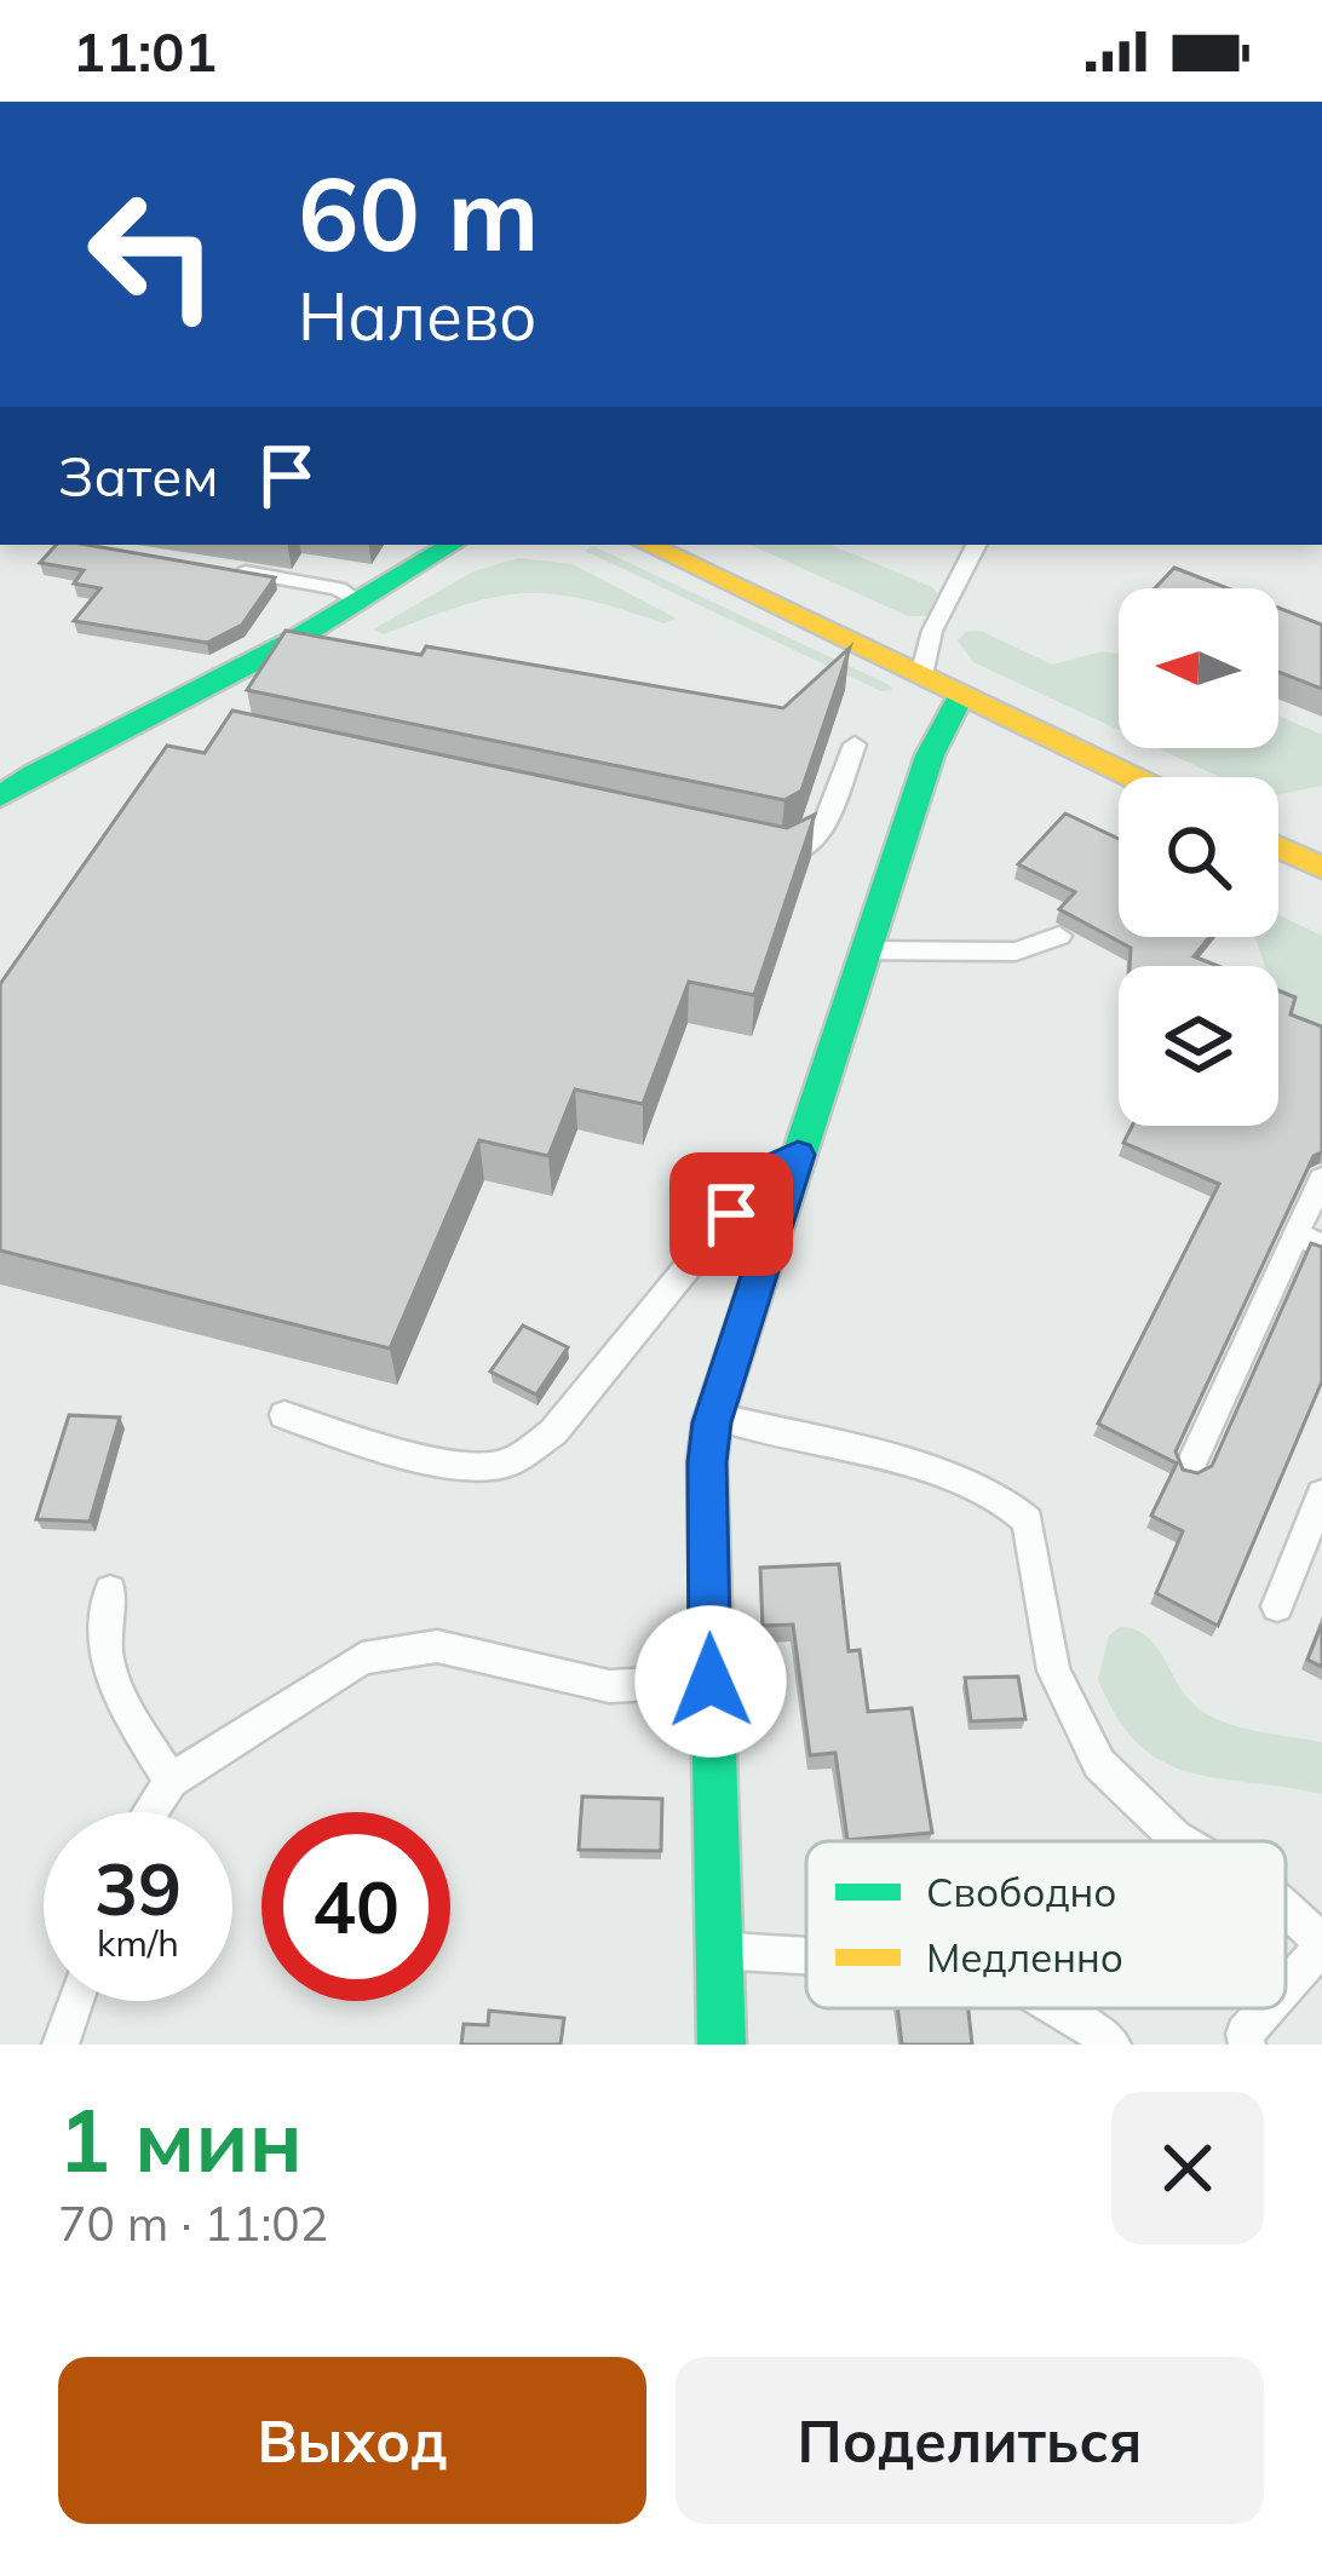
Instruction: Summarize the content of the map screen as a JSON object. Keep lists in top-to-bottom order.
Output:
{
  "legend": ["Свободно", "Медленно"],
  "north": "left",
  "page": {
    "status": "11:01",
    "turn": ["60 m", "Налево"],
    "then": "Затем",
    "speed": "39 km/h",
    "limit": "40",
    "heading": ["1 мин", "70 m · 11:02"],
    "buttons": ["Выход", "Поделиться"]
  }
}
